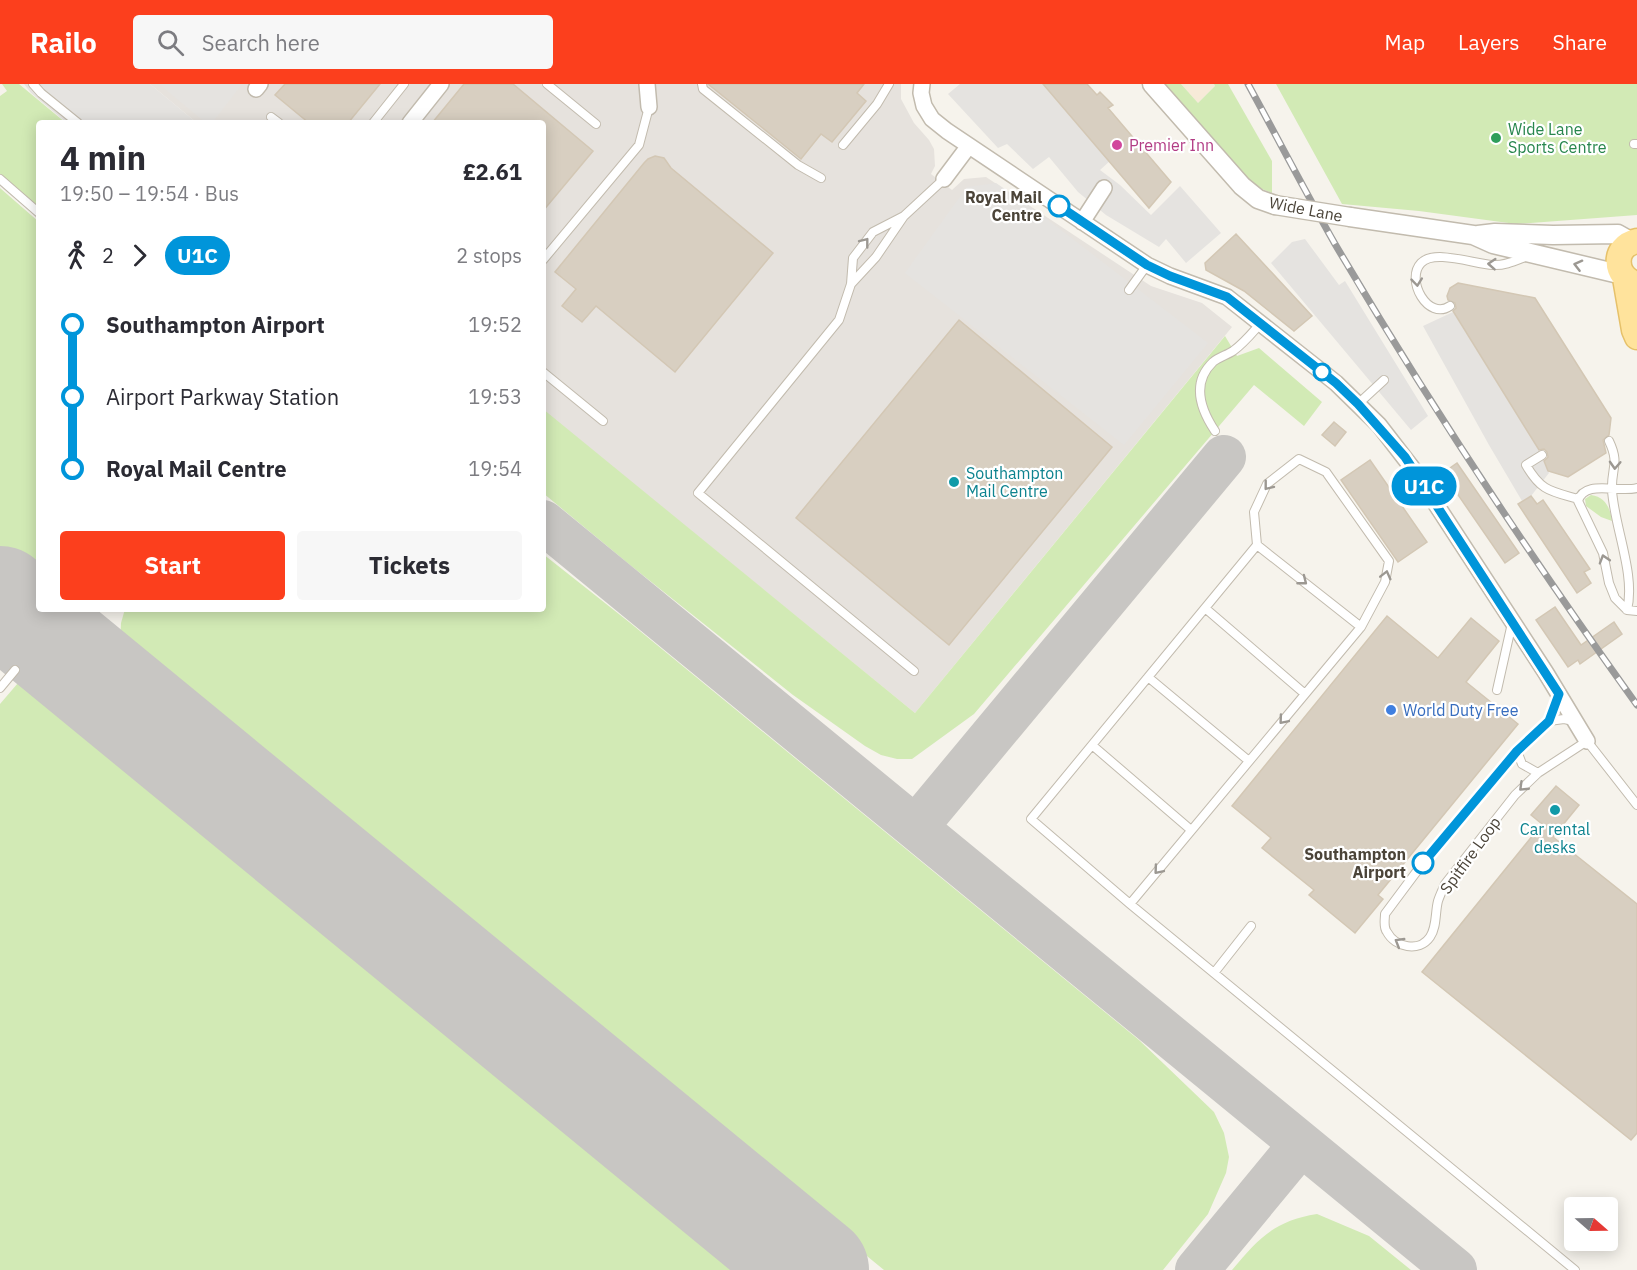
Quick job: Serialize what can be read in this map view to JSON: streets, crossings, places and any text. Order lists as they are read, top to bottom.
{
  "streets": {
    "street": ["Wide Lane"],
    "lane": ["Spitfire Loop"]
  },
  "places": [
    "Wide Lane Sports Centre",
    "Premier Inn",
    "Royal Mail Centre",
    "Southampton Mail Centre",
    "World Duty Free",
    "Car rental desks",
    "Southampton Airport"
  ],
  "lines": ["bus line U1C"],
  "north": "right",
  "page": {
    "header": "Railo",
    "search": "Search here",
    "nav": ["Map", "Layers", "Share"],
    "on_map": "U1C",
    "heading": ["4 min", "19:50 – 19:54 · Bus", "£2.61"],
    "legs": ["2", "U1C", "2 stops"],
    "list": [
      {
        "name": "Southampton Airport",
        "value": "19:52"
      },
      {
        "name": "Airport Parkway Station",
        "value": "19:53"
      },
      {
        "name": "Royal Mail Centre",
        "value": "19:54"
      }
    ],
    "buttons": ["Start", "Tickets"]
  }
}
